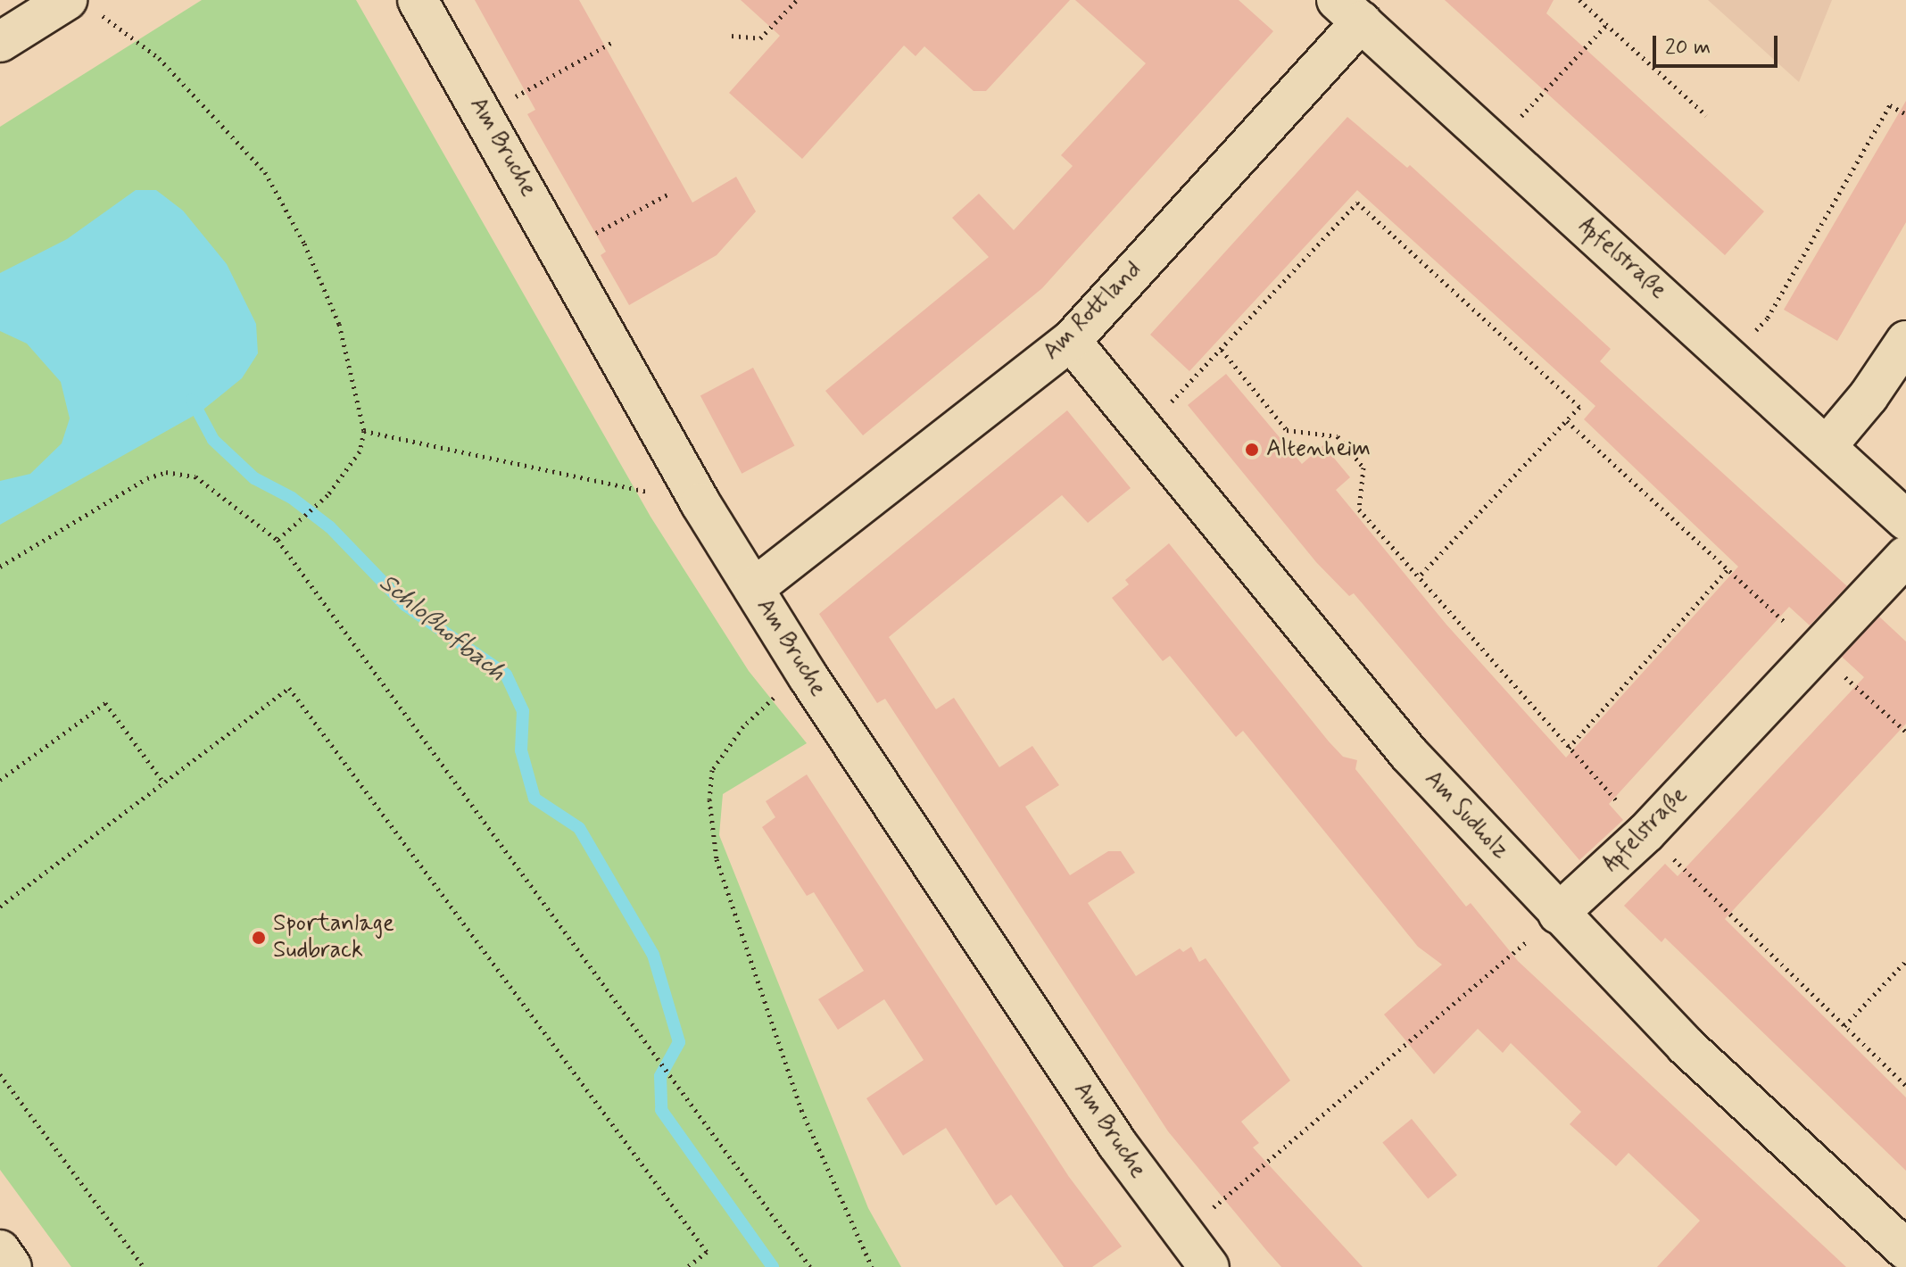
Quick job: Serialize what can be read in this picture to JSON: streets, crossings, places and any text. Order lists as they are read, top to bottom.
{
  "streets": {
    "street": [
      "Am Bruche",
      "Apfelstraße",
      "Am Rottland",
      "Am Sudholz"
    ]
  },
  "crossings": [
    ["Am Bruche", "Am Rottland"],
    ["Apfelstraße", "Am Rottland"],
    ["Apfelstraße", "Am Sudholz"],
    ["Am Rottland", "Am Sudholz"]
  ],
  "water": ["Schloßhofbach"],
  "places": ["Altenheim", "Sportanlage Sudbrack"],
  "scale_bar": "20 m"
}
